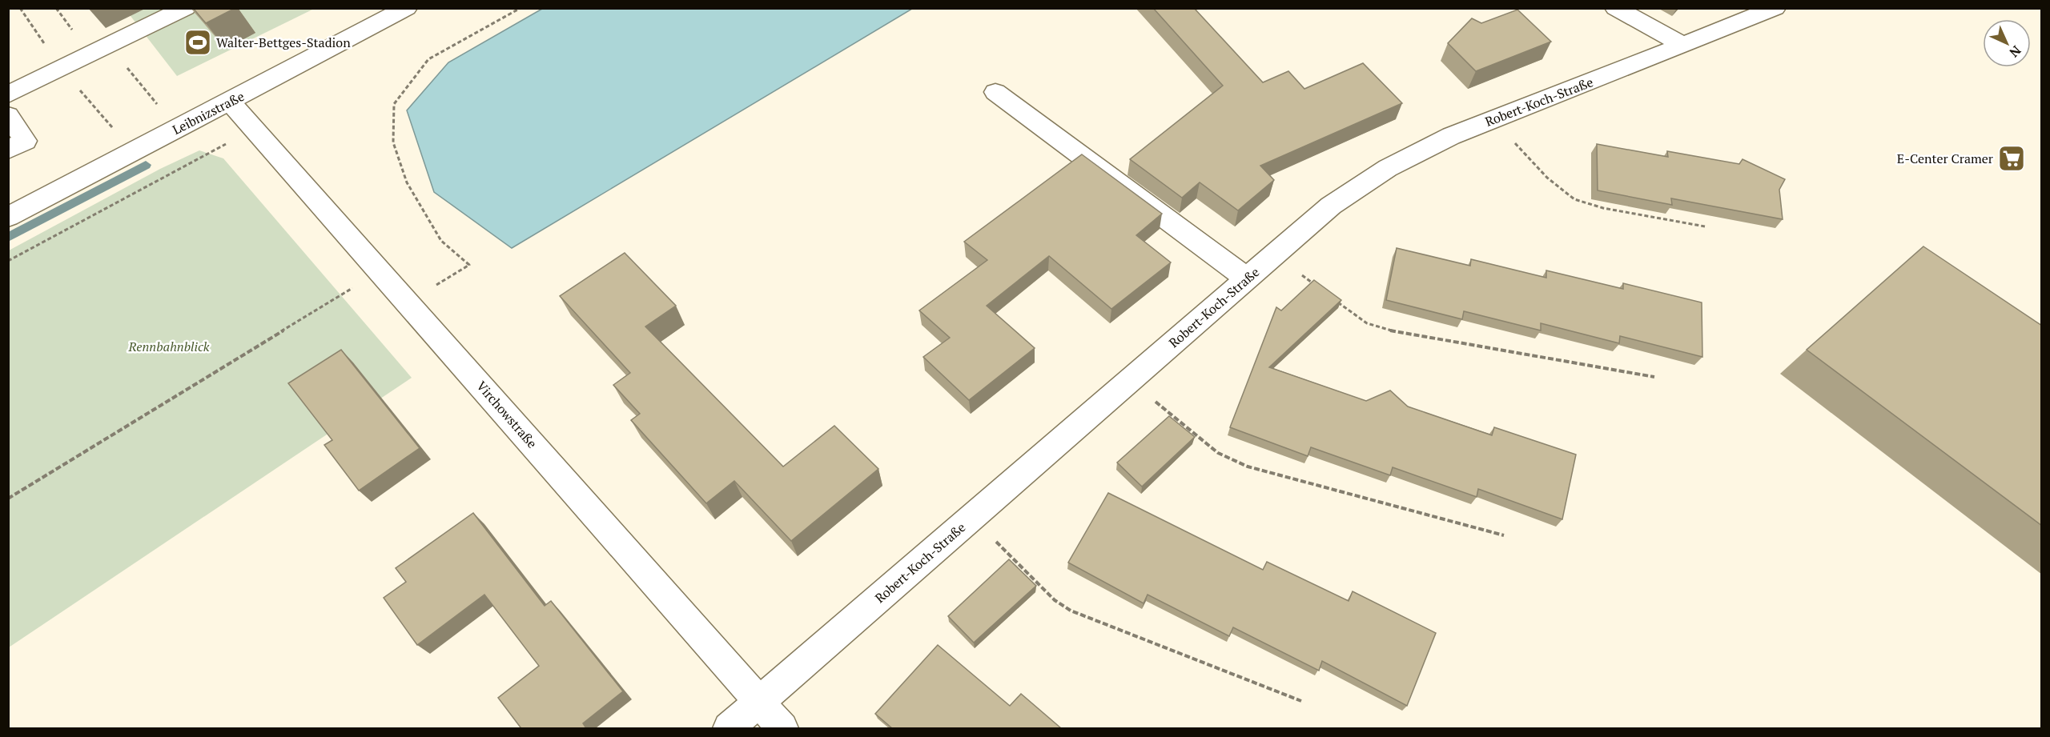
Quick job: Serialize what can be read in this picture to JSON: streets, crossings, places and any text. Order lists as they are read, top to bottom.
{
  "streets": {
    "street": ["Robert-Koch-Straße", "Leibnizstraße", "Virchowstraße"]
  },
  "crossings": [
    ["Robert-Koch-Straße", "Virchowstraße"],
    ["Leibnizstraße", "Virchowstraße"]
  ],
  "parks": ["Rennbahnblick"],
  "places": {
    "sports": ["Walter-Bettges-Stadion"],
    "supermarket": ["E-Center Cramer"]
  },
  "north": "bottom right"
}
